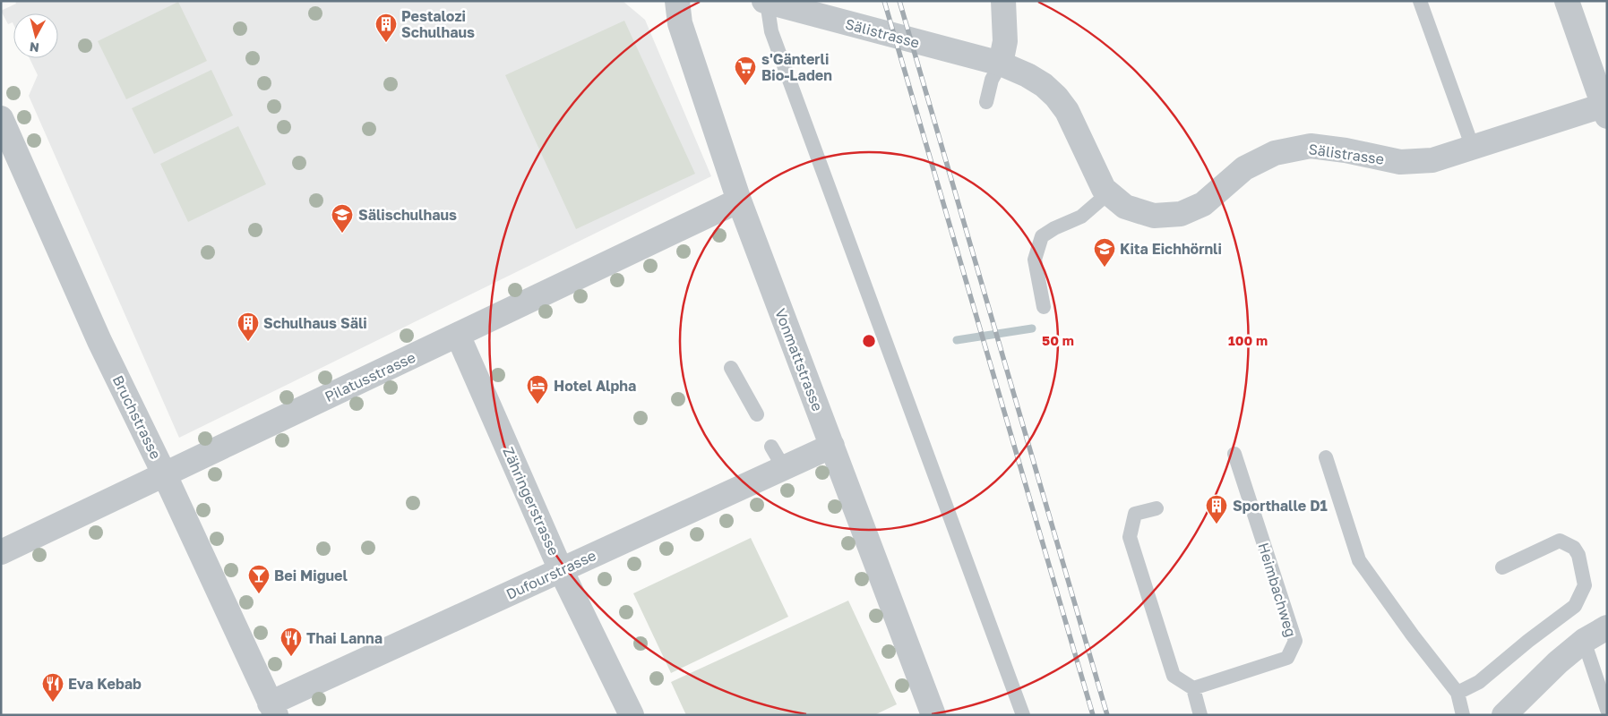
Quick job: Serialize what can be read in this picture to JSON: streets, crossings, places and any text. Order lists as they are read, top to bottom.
{
  "streets": {
    "street": [
      "Sälistrasse",
      "Vonmattstrasse",
      "Pilatusstrasse",
      "Bruchstrasse",
      "Zähringerstrasse",
      "Dufourstrasse"
    ],
    "lane": ["Heimbachweg"]
  },
  "crossings": [
    ["Vonmattstrasse", "Pilatusstrasse"],
    ["Vonmattstrasse", "Dufourstrasse"],
    ["Pilatusstrasse", "Bruchstrasse"],
    ["Pilatusstrasse", "Zähringerstrasse"],
    ["Bruchstrasse", "Dufourstrasse"],
    ["Zähringerstrasse", "Dufourstrasse"]
  ],
  "places": {
    "building": ["Pestalozi Schulhaus", "Schulhaus Säli", "Sporthalle D1"],
    "supermarket": ["s'Gänterli Bio-Laden"],
    "school or university": ["Sälischulhaus", "Kita Eichhörnli"],
    "hotel": ["Hotel Alpha"],
    "bar": ["Bei Miguel"],
    "restaurant": ["Thai Lanna", "Eva Kebab"]
  },
  "north": "bottom",
  "rings": ["50 m", "100 m"]
}
